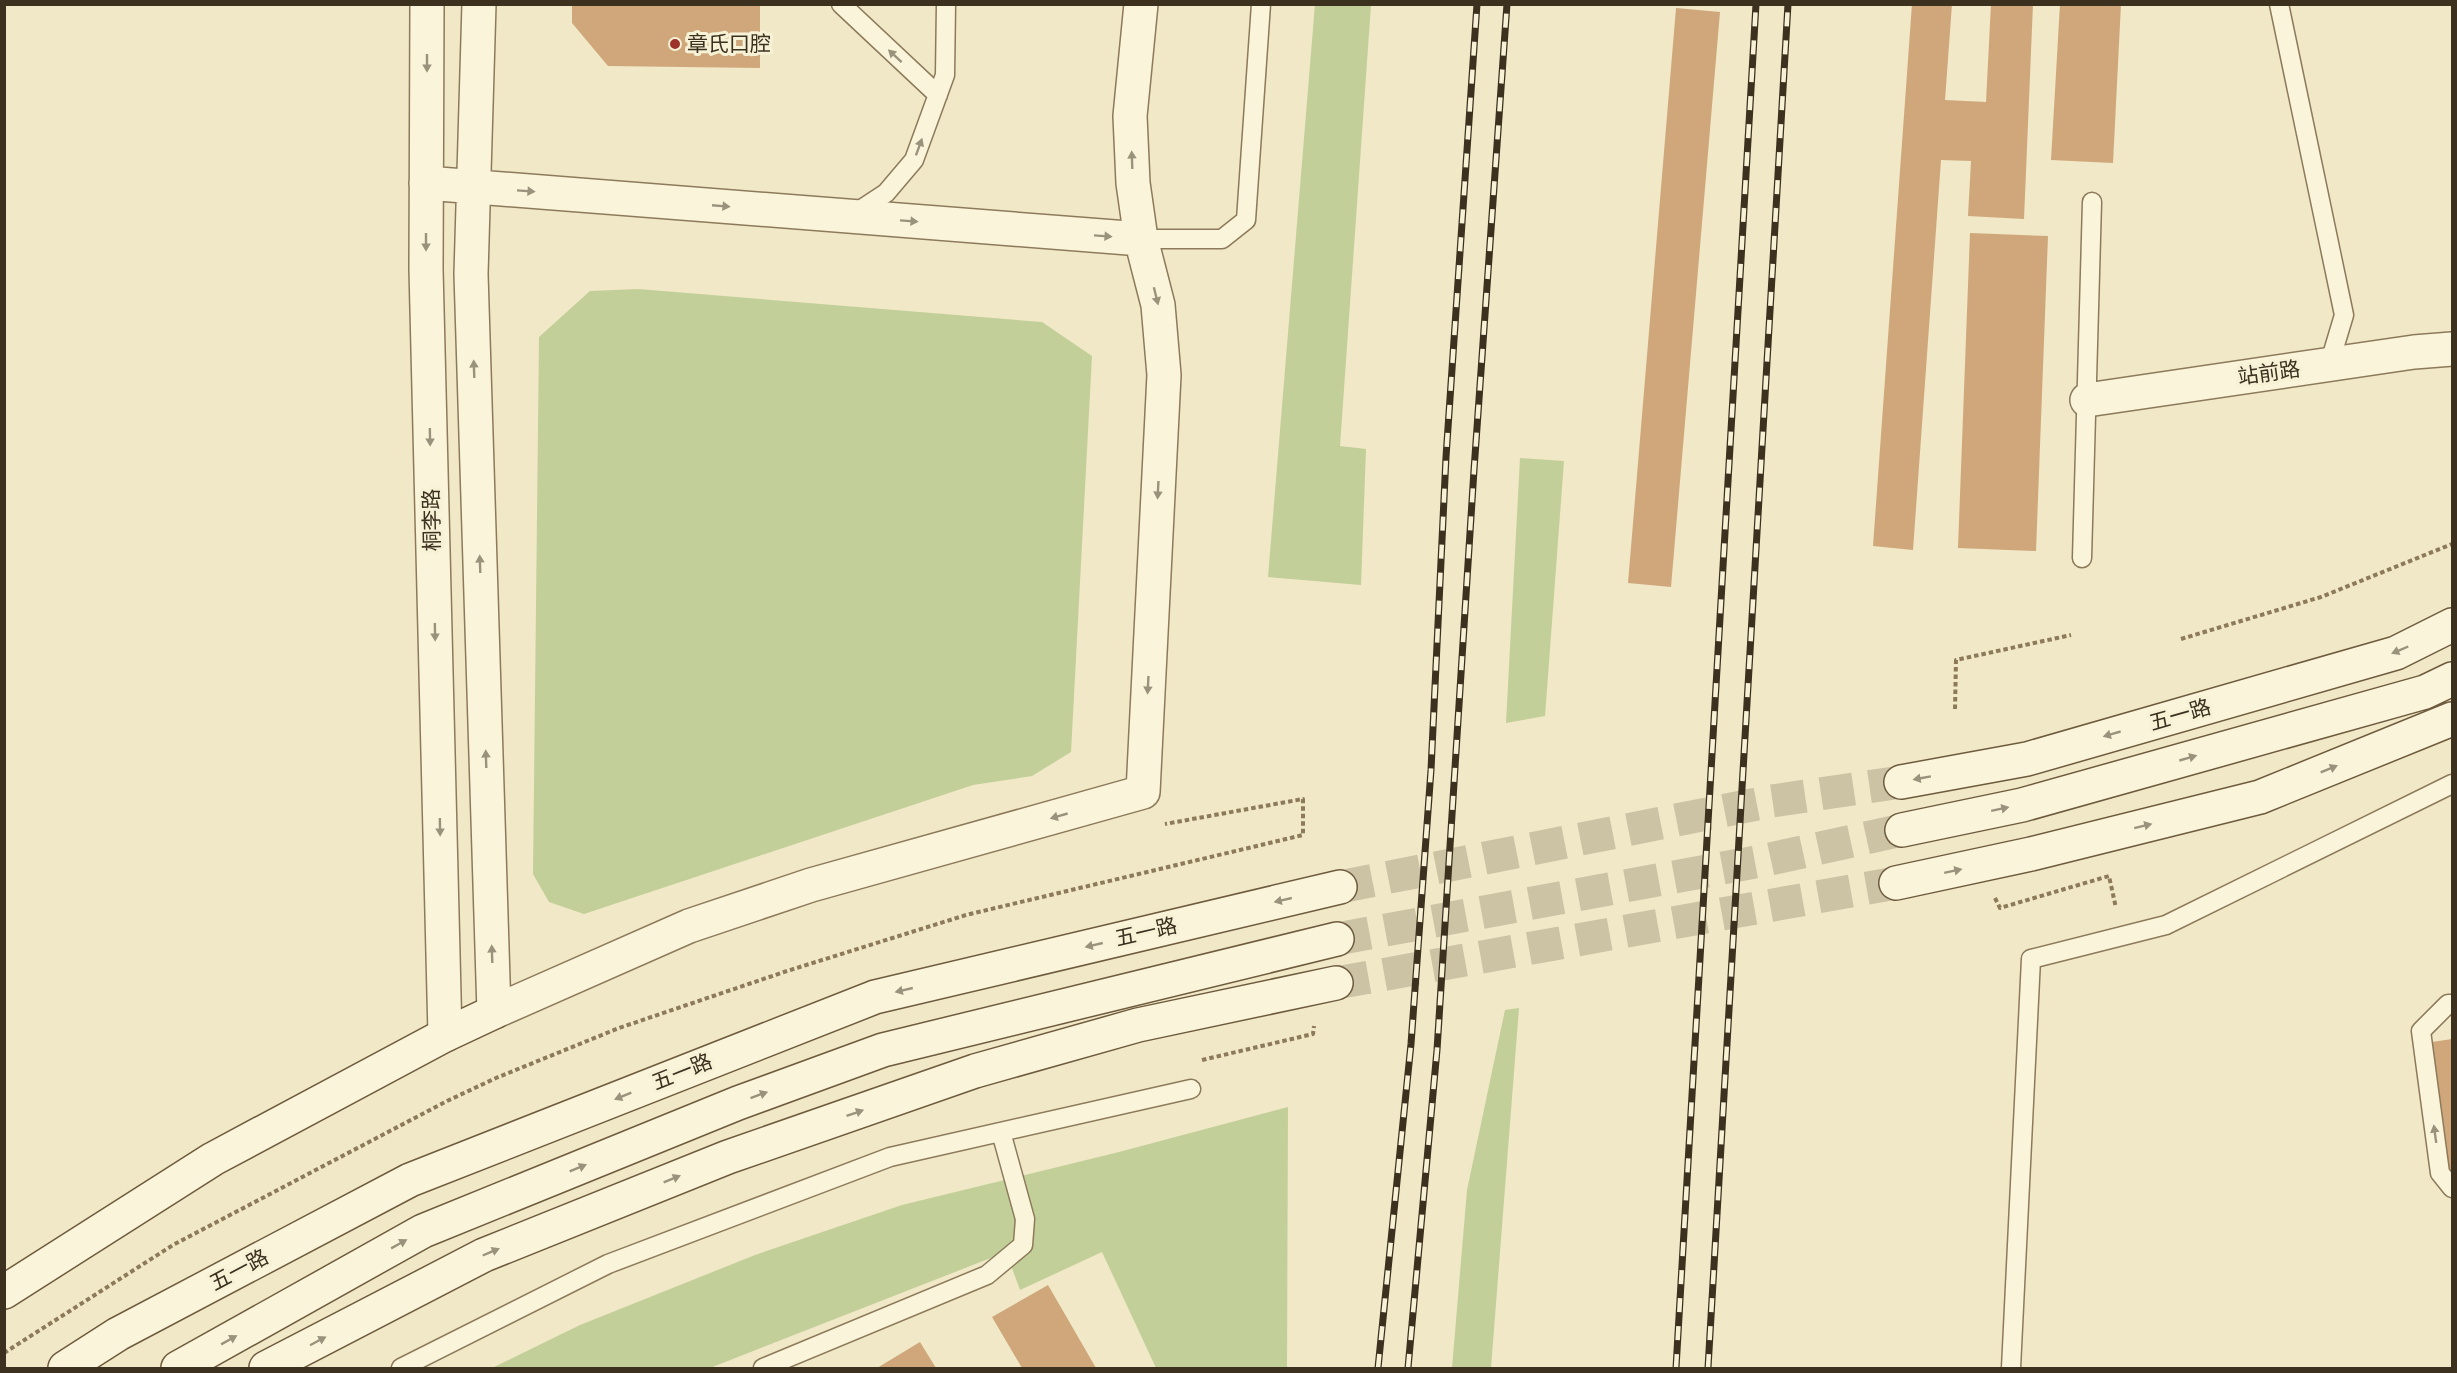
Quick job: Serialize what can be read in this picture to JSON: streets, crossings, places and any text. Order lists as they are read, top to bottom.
{
  "streets": {
    "main road": ["站前路", "桐李路", "五一路"]
  },
  "places": ["章氏口腔"]
}
